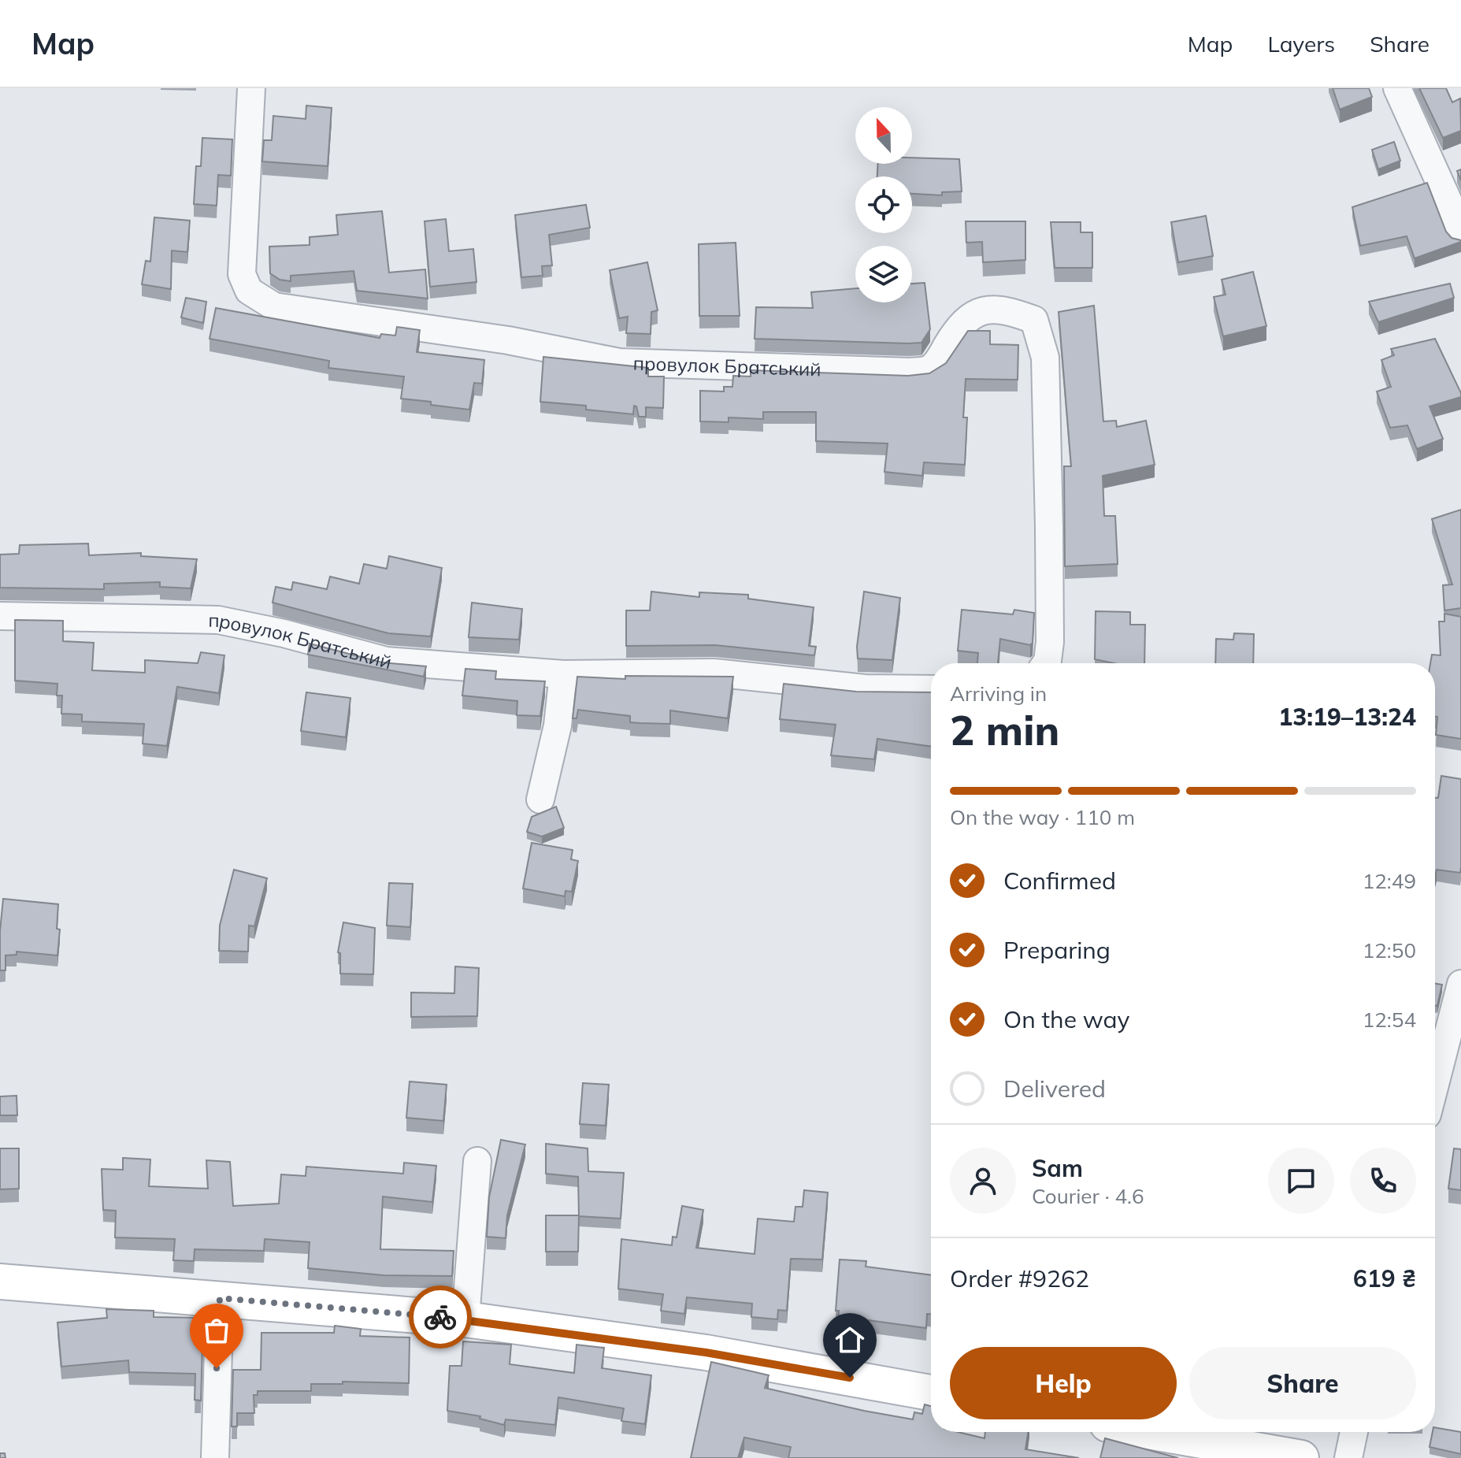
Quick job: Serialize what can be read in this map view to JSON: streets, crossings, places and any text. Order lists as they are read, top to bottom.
{
  "streets": {
    "street": ["провулок Братський"]
  },
  "north": "top",
  "page": {
    "header": "Map",
    "nav": ["Map", "Layers", "Share"],
    "heading": ["2 min", "Arriving in", "13:19–13:24"],
    "panel": [
      "Sam",
      "Courier · 4.6",
      "Order #9262",
      "619 ₴"
    ],
    "bar": "On the way · 110 m",
    "list": [
      ["Confirmed", "12:49"],
      ["Preparing", "12:50"],
      ["On the way", "12:54"],
      "Delivered"
    ],
    "buttons": ["Help", "Share"]
  }
}
